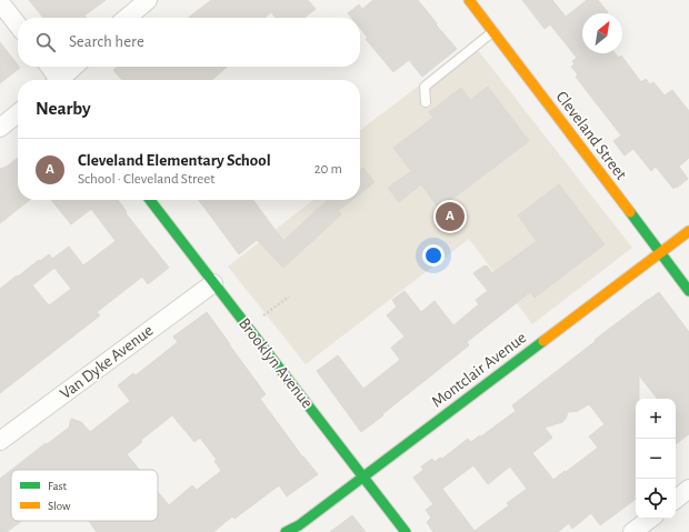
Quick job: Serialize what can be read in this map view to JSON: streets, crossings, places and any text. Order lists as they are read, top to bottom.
{
  "streets": {
    "street": [
      "Cleveland Street",
      "Van Dyke Avenue",
      "Brooklyn Avenue",
      "Montclair Avenue"
    ]
  },
  "crossings": [
    ["Cleveland Street", "Montclair Avenue"],
    ["Van Dyke Avenue", "Brooklyn Avenue"],
    ["Brooklyn Avenue", "Montclair Avenue"]
  ],
  "legend": ["Fast", "Slow"],
  "north": "top right",
  "page": {
    "search": "Search here",
    "heading": "Nearby",
    "list": [
      {
        "mark": "A",
        "name": "Cleveland Elementary School",
        "note": "School · Cleveland Street",
        "value": "20 m"
      }
    ],
    "pins": "A",
    "map_buttons": ["+", "−"]
  }
}
